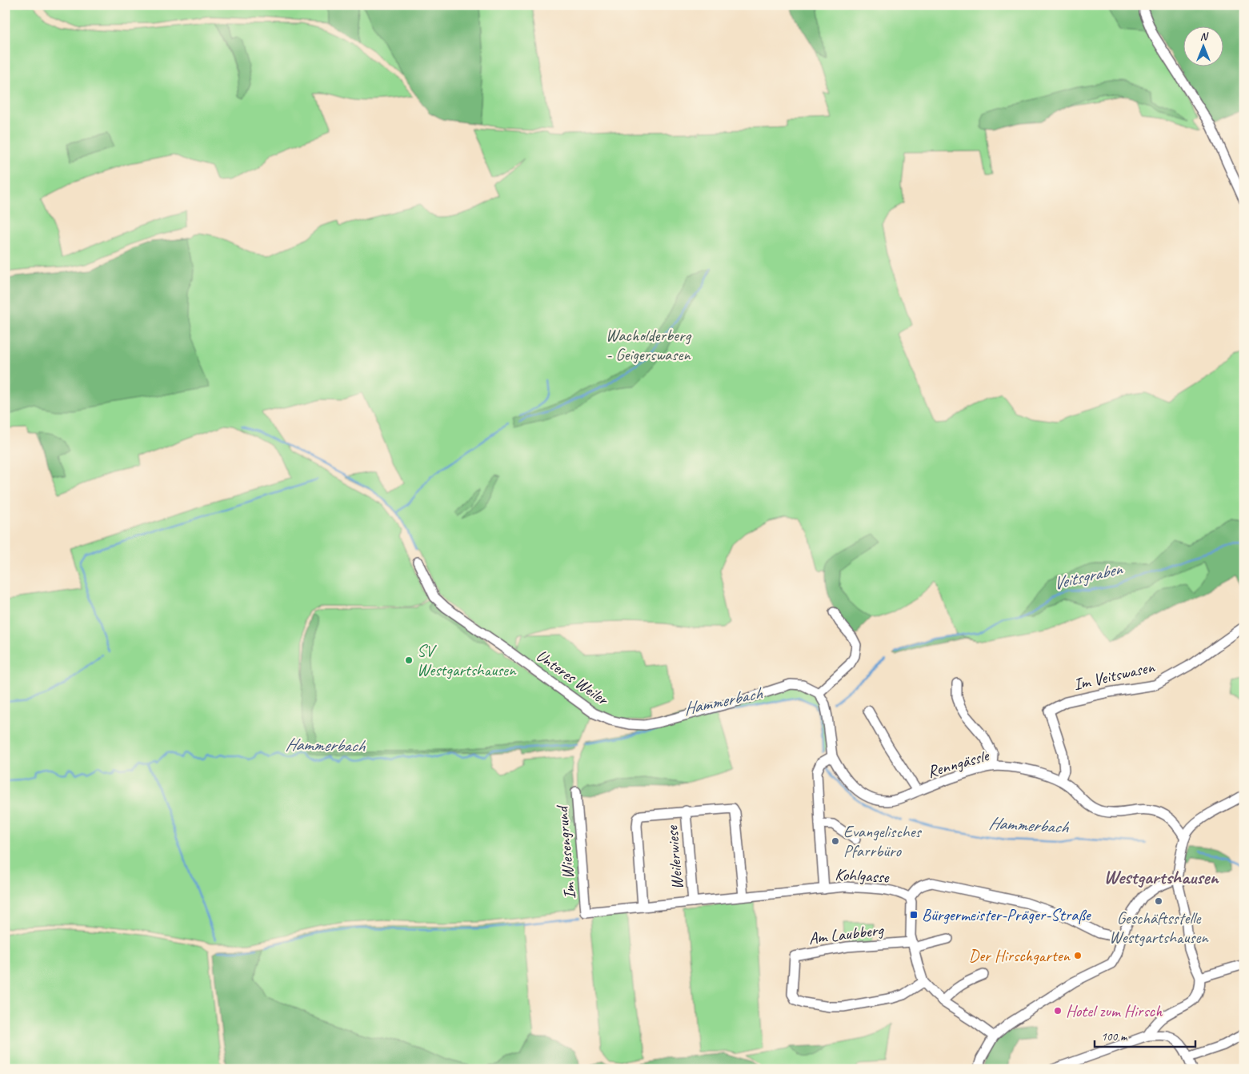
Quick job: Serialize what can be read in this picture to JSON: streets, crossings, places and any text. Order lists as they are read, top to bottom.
{
  "streets": {
    "street": [
      "Im Veitswasen",
      "Unteres Weiler",
      "Renngässle",
      "Im Wiesengrund",
      "Weilerwiese",
      "Kohlgasse",
      "Am Laubberg"
    ]
  },
  "crossings": [
    ["Im Veitswasen", "Renngässle"],
    ["Im Wiesengrund", "Kohlgasse"],
    ["Weilerwiese", "Kohlgasse"]
  ],
  "districts": ["Westgartshausen"],
  "water": ["Veitsgraben", "Hammerbach"],
  "parks": ["Wacholderberg - Geigerswasen"],
  "places": {
    "other": [
      "SV Westgartshausen",
      "Evangelisches Pfarrbüro",
      "Geschäftsstelle Westgartshausen",
      "Der Hirschgarten",
      "Hotel zum Hirsch"
    ],
    "transit": ["Bürgermeister-Präger-Straße"]
  },
  "scale_bar": "100 m",
  "north": "top"
}
